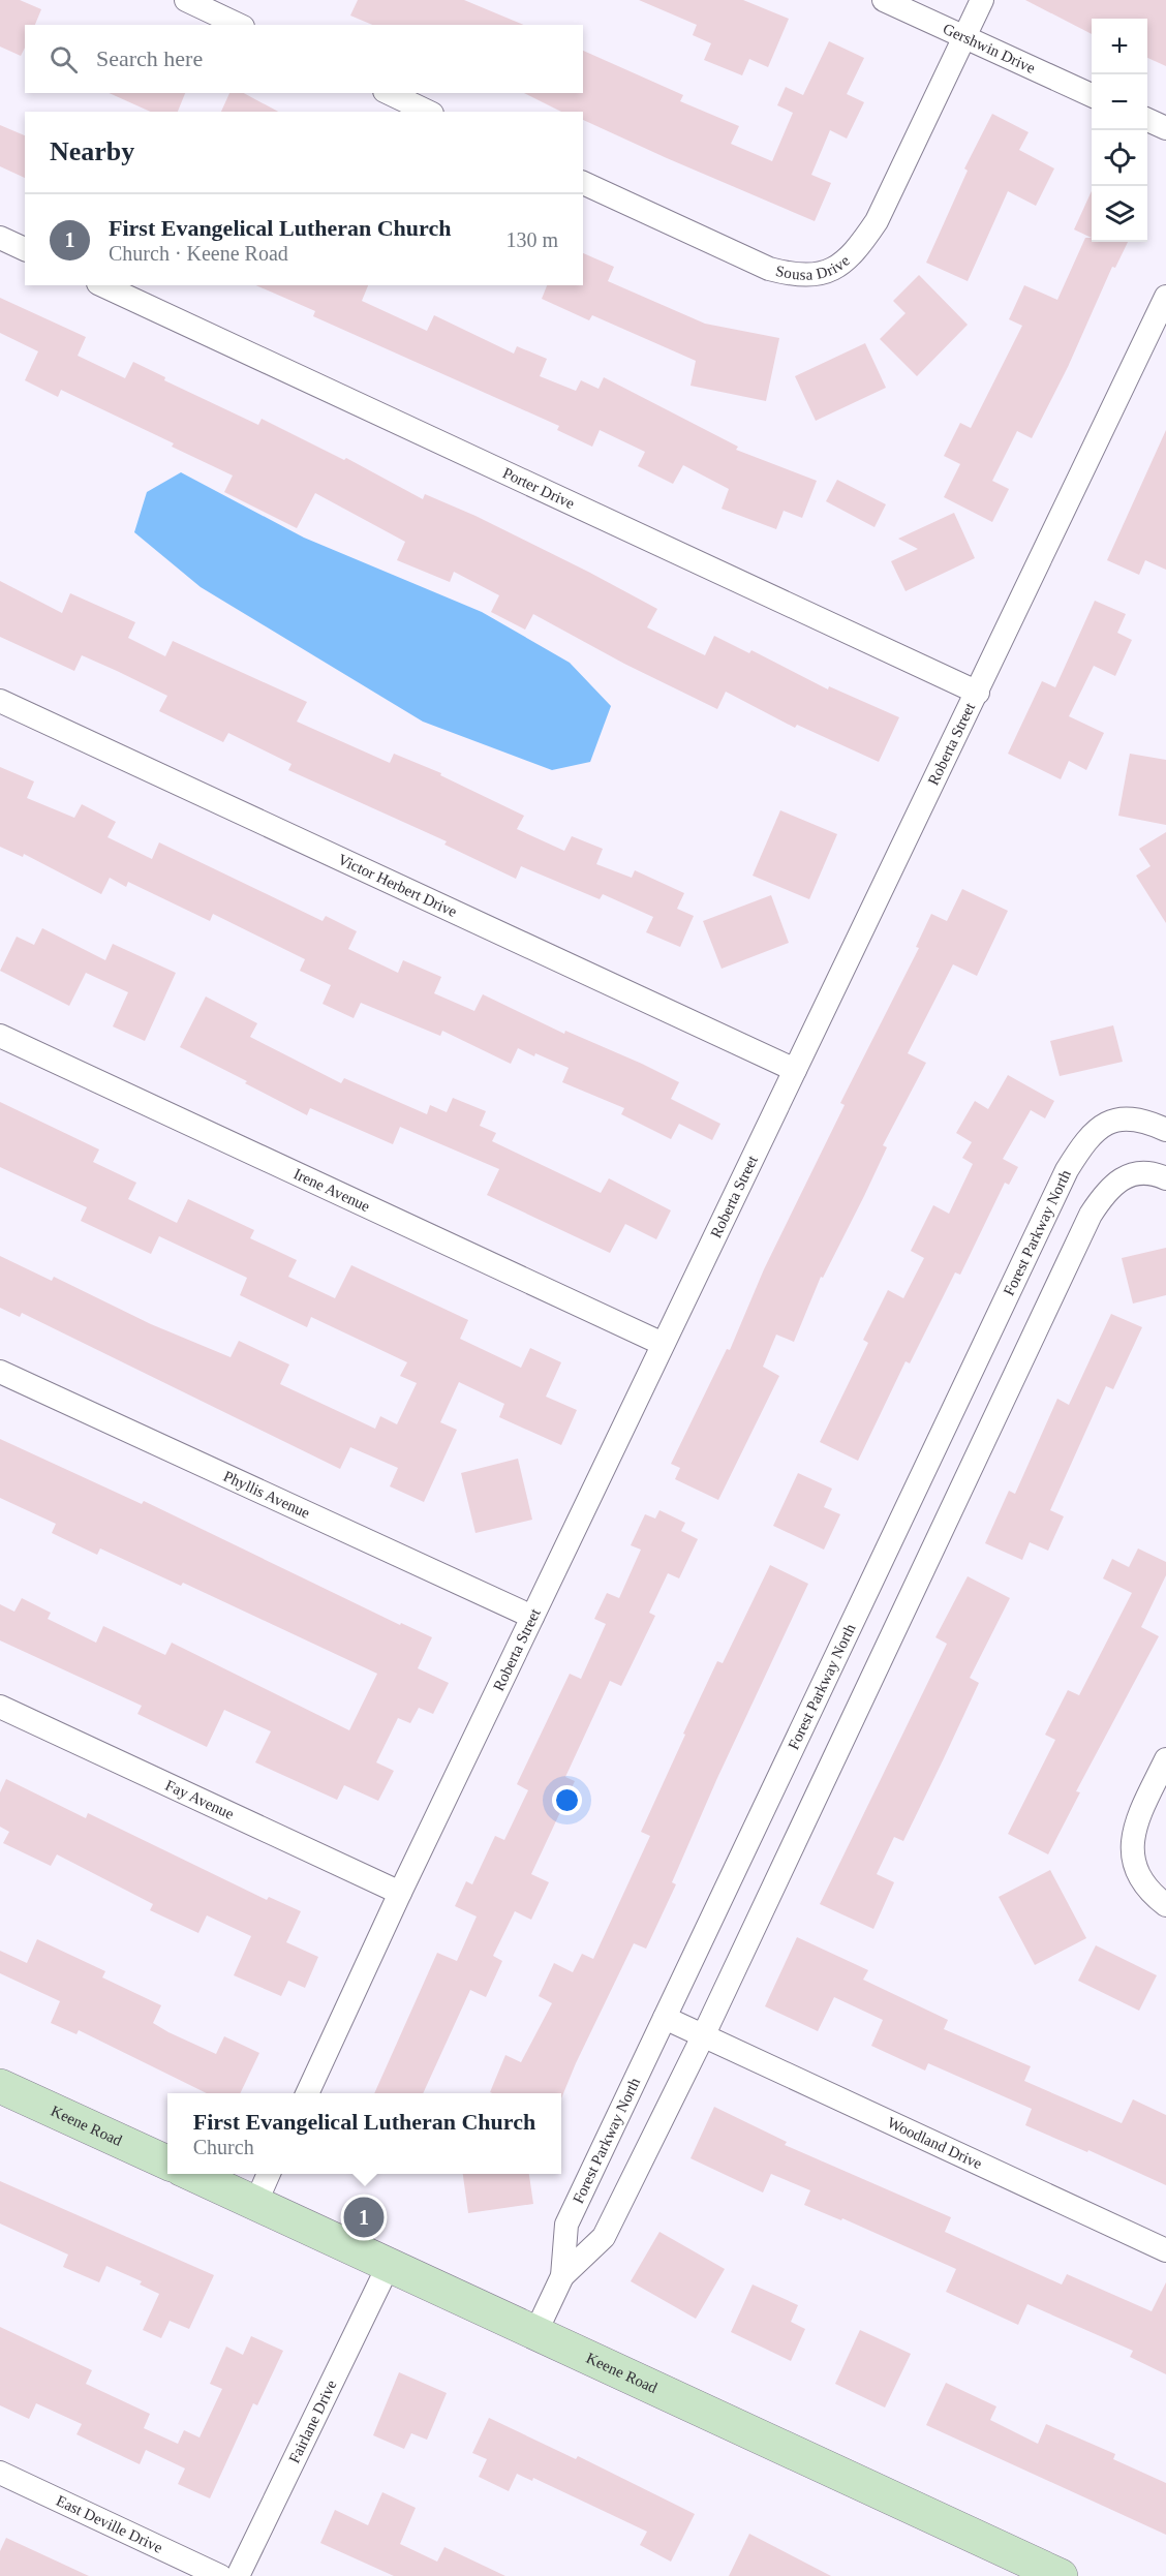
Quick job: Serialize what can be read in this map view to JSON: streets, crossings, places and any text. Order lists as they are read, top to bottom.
{
  "streets": {
    "main road": ["Keene Road"],
    "street": [
      "Gershwin Drive",
      "Sousa Drive",
      "Porter Drive",
      "Roberta Street",
      "Victor Herbert Drive",
      "Irene Avenue",
      "Forest Parkway North",
      "Phyllis Avenue",
      "Fay Avenue",
      "Woodland Drive",
      "Fairlane Drive",
      "East Deville Drive"
    ]
  },
  "crossings": [
    ["Gershwin Drive", "Sousa Drive"],
    ["Porter Drive", "Roberta Street"],
    ["Roberta Street", "Victor Herbert Drive"],
    ["Roberta Street", "Irene Avenue"],
    ["Roberta Street", "Phyllis Avenue"],
    ["Roberta Street", "Fay Avenue"],
    ["Forest Parkway North", "Keene Road"],
    ["Forest Parkway North", "Woodland Drive"],
    ["Keene Road", "Fairlane Drive"]
  ],
  "page": {
    "map_buttons": ["+", "−"],
    "search": "Search here",
    "heading": "Nearby",
    "list": [
      {
        "mark": "1",
        "name": "First Evangelical Lutheran Church",
        "note": "Church · Keene Road",
        "value": "130 m"
      }
    ],
    "popup": ["First Evangelical Lutheran Church", "Church"],
    "pins": "1"
  }
}
